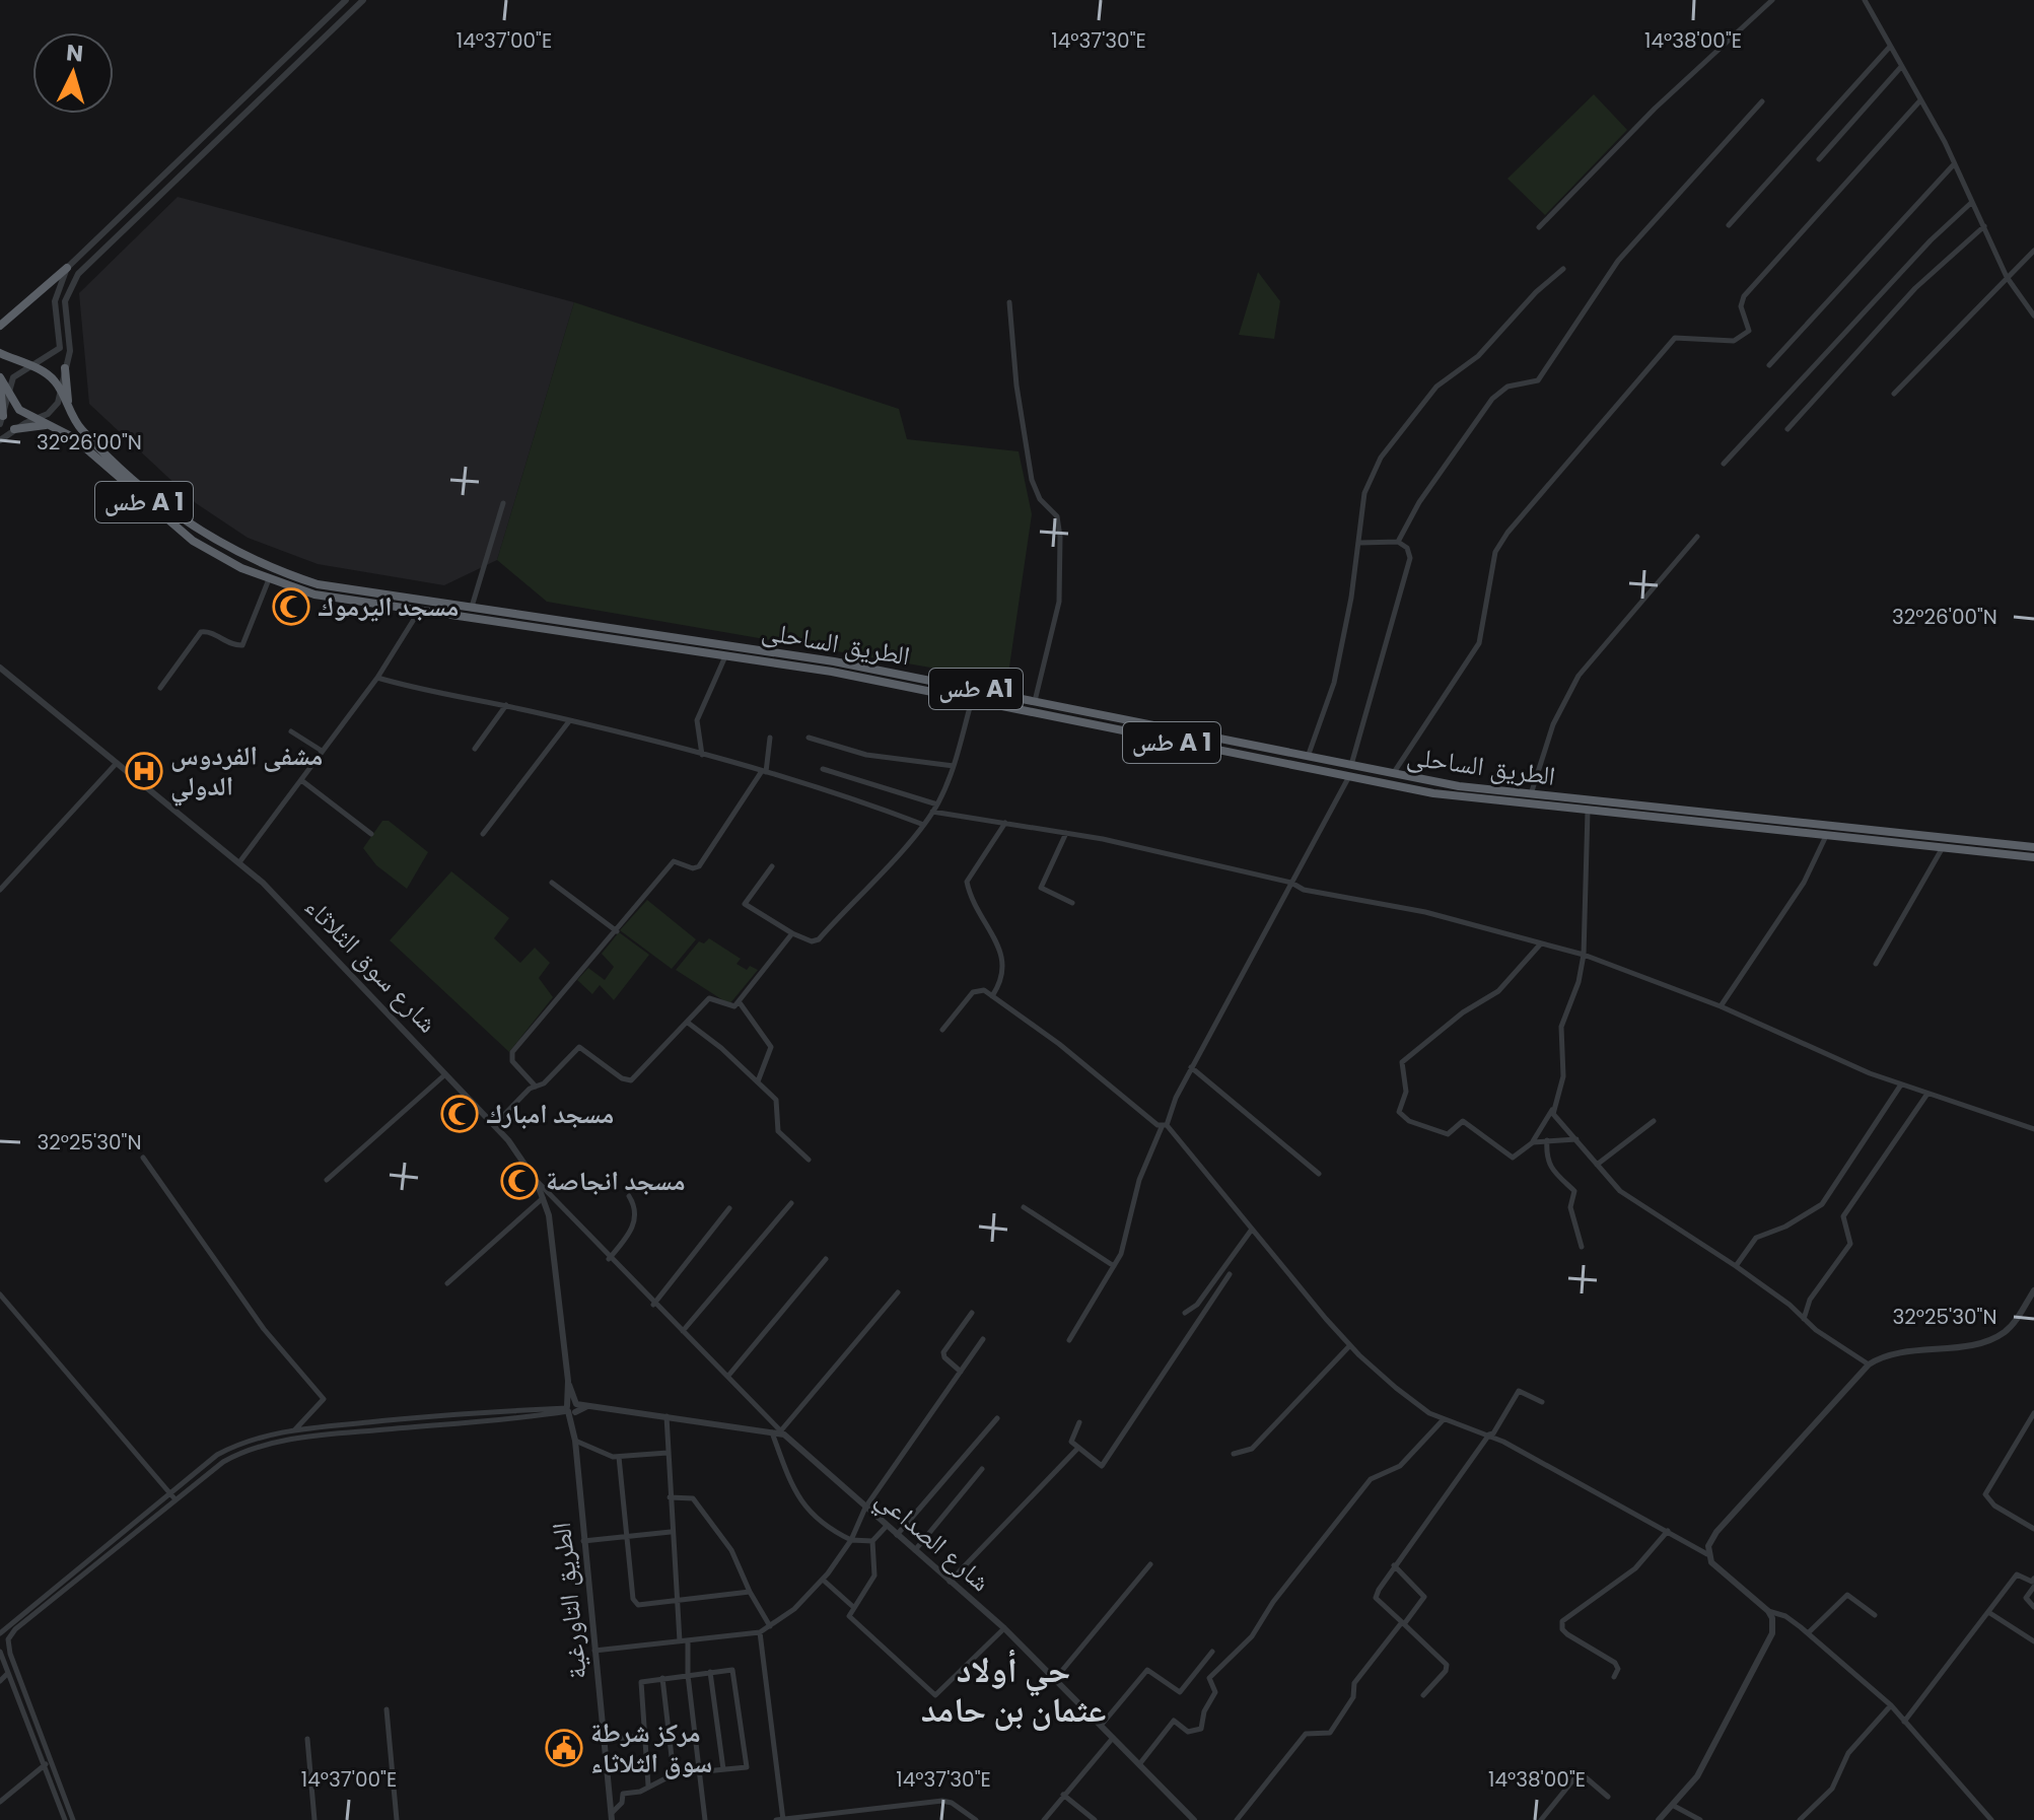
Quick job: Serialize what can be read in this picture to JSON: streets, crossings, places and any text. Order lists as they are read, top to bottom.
{
  "streets": {
    "highway": ["طس A 1", "الطريق الساحلى", "طس A1"],
    "street": ["شارع سوق الثلاثاء", "شارع الصداعي", "الطريق التاورغية"]
  },
  "crossings": [
    ["طس A 1", "الطريق الساحلى"],
    ["شارع سوق الثلاثاء", "الطريق التاورغية"]
  ],
  "districts": ["حي أولاد عثمان بن حامد"],
  "places": {
    "mosque": ["مسجد اليرموك", "مسجد امبارك", "مسجد انجاصة"],
    "hospital": ["مشفى الفردوس الدولي"],
    "public building": ["مركز شرطة سوق الثلاثاء"]
  },
  "north": "top",
  "coordinates": [
    "14°37'00\"E",
    "14°37'30\"E",
    "14°38'00\"E",
    "32°26'00\"N",
    "32°25'30\"N"
  ]
}
